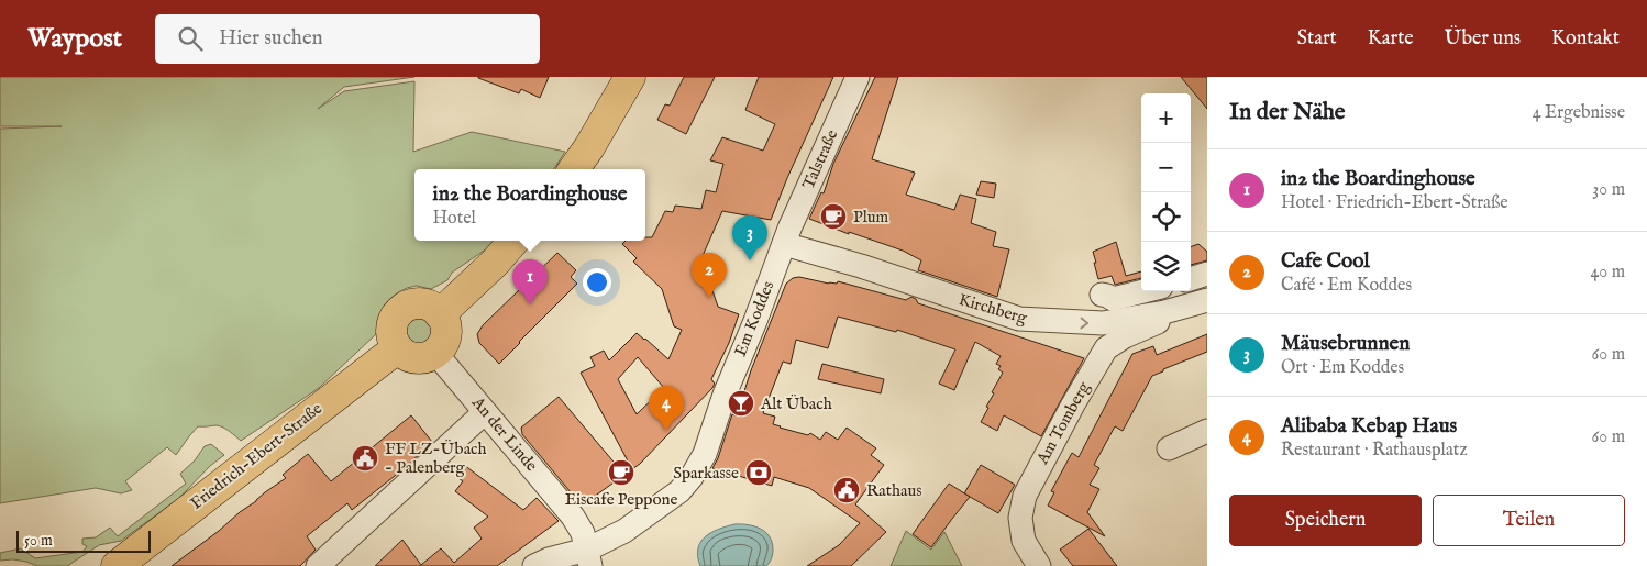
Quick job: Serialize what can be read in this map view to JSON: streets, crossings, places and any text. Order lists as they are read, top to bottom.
{
  "streets": {
    "main road": ["Friedrich-Ebert-Straße"],
    "street": [
      "Talstraße",
      "Kirchberg",
      "Em Koddes",
      "Am Tomberg",
      "An der Linde"
    ]
  },
  "crossings": [
    ["Talstraße", "Kirchberg"],
    ["Talstraße", "Em Koddes"],
    ["Kirchberg", "Em Koddes"],
    ["Kirchberg", "Am Tomberg"],
    ["Em Koddes", "An der Linde"],
    ["An der Linde", "Friedrich-Ebert-Straße"]
  ],
  "one_way": ["Kirchberg"],
  "places": {
    "cafe": ["Plum", "Eiscafe Peppone"],
    "bar": ["Alt Übach"],
    "public building": ["FF LZ-Übach - Palenberg", "Rathaus"],
    "bank": ["Sparkasse"]
  },
  "scale_bar": "50 m",
  "page": {
    "header": "Waypost",
    "search": "Hier suchen",
    "nav": [
      "Start",
      "Karte",
      "Über uns",
      "Kontakt"
    ],
    "heading": ["In der Nähe", "4 Ergebnisse"],
    "map_buttons": ["+", "−"],
    "list": [
      {
        "mark": "1",
        "name": "in2 the Boardinghouse",
        "note": "Hotel · Friedrich-Ebert-Straße",
        "value": "30 m"
      },
      {
        "mark": "2",
        "name": "Cafe Cool",
        "note": "Café · Em Koddes",
        "value": "40 m"
      },
      {
        "mark": "3",
        "name": "Mäusebrunnen",
        "note": "Ort · Em Koddes",
        "value": "60 m"
      },
      {
        "mark": "4",
        "name": "Alibaba Kebap Haus",
        "note": "Restaurant · Rathausplatz",
        "value": "60 m"
      }
    ],
    "popup": ["in2 the Boardinghouse", "Hotel"],
    "pins": [
      "3",
      "2",
      "1",
      "4"
    ],
    "buttons": ["Speichern", "Teilen"],
    "scale": "50 m"
  }
}
